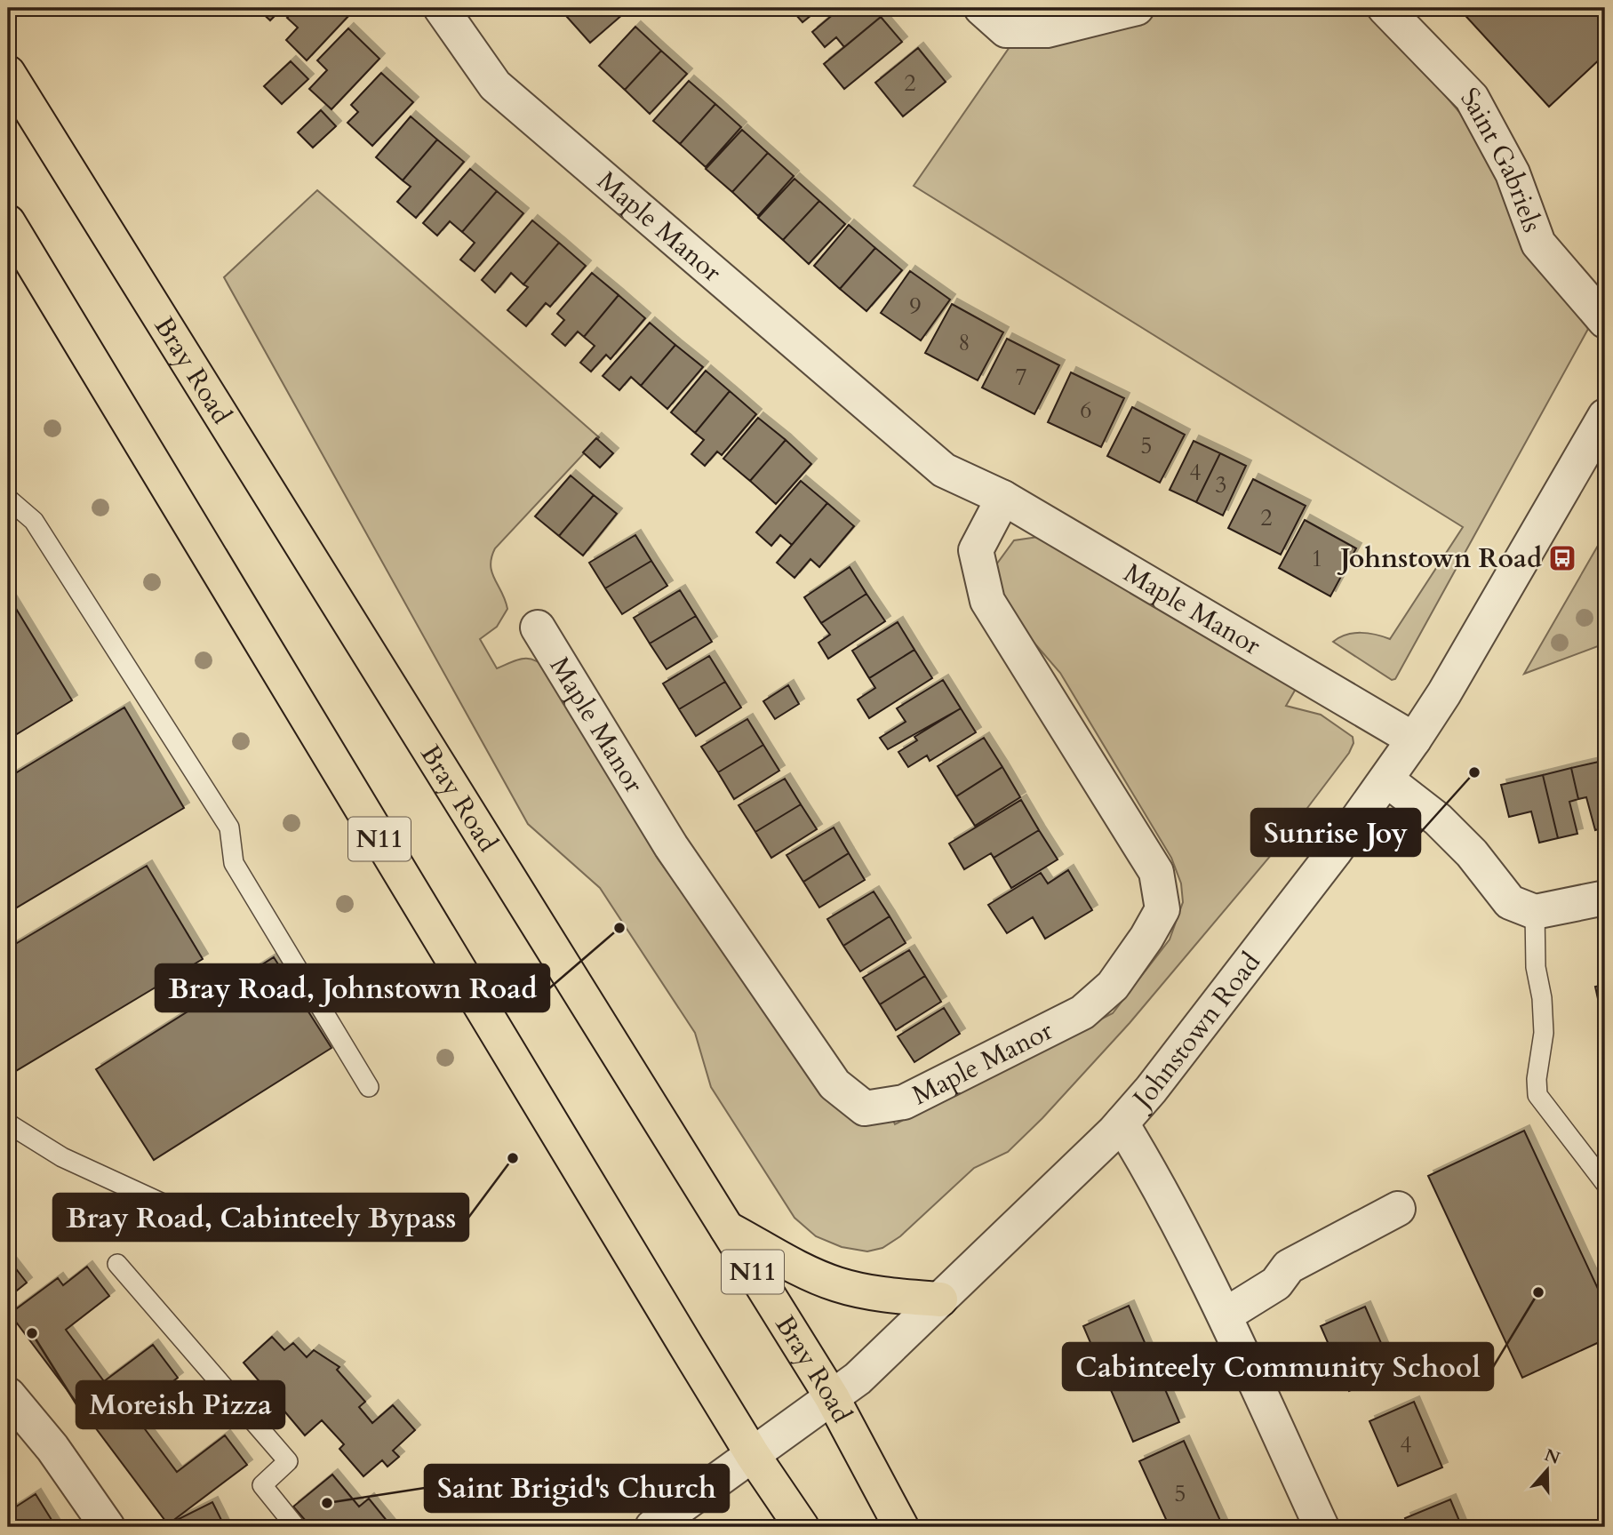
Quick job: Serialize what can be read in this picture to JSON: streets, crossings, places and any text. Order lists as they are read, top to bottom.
{
  "streets": {
    "highway": ["Bray Road", "N11"],
    "street": ["Saint Gabriels", "Maple Manor", "Johnstown Road"]
  },
  "crossings": [
    ["Maple Manor", "Johnstown Road"],
    ["Bray Road", "Johnstown Road"],
    ["N11", "Johnstown Road"]
  ],
  "places": {
    "bus stop": ["Johnstown Road"],
    "other": [
      "Sunrise Joy",
      "Bray Road, Johnstown Road",
      "Bray Road, Cabinteely Bypass",
      "Cabinteely Community School",
      "Moreish Pizza",
      "Saint Brigid's Church"
    ]
  },
  "house_numbers": [
    "2",
    "9",
    "8",
    "7",
    "6",
    "5",
    "4",
    "3",
    "2",
    "1",
    "4",
    "5"
  ],
  "north": "top"
}
